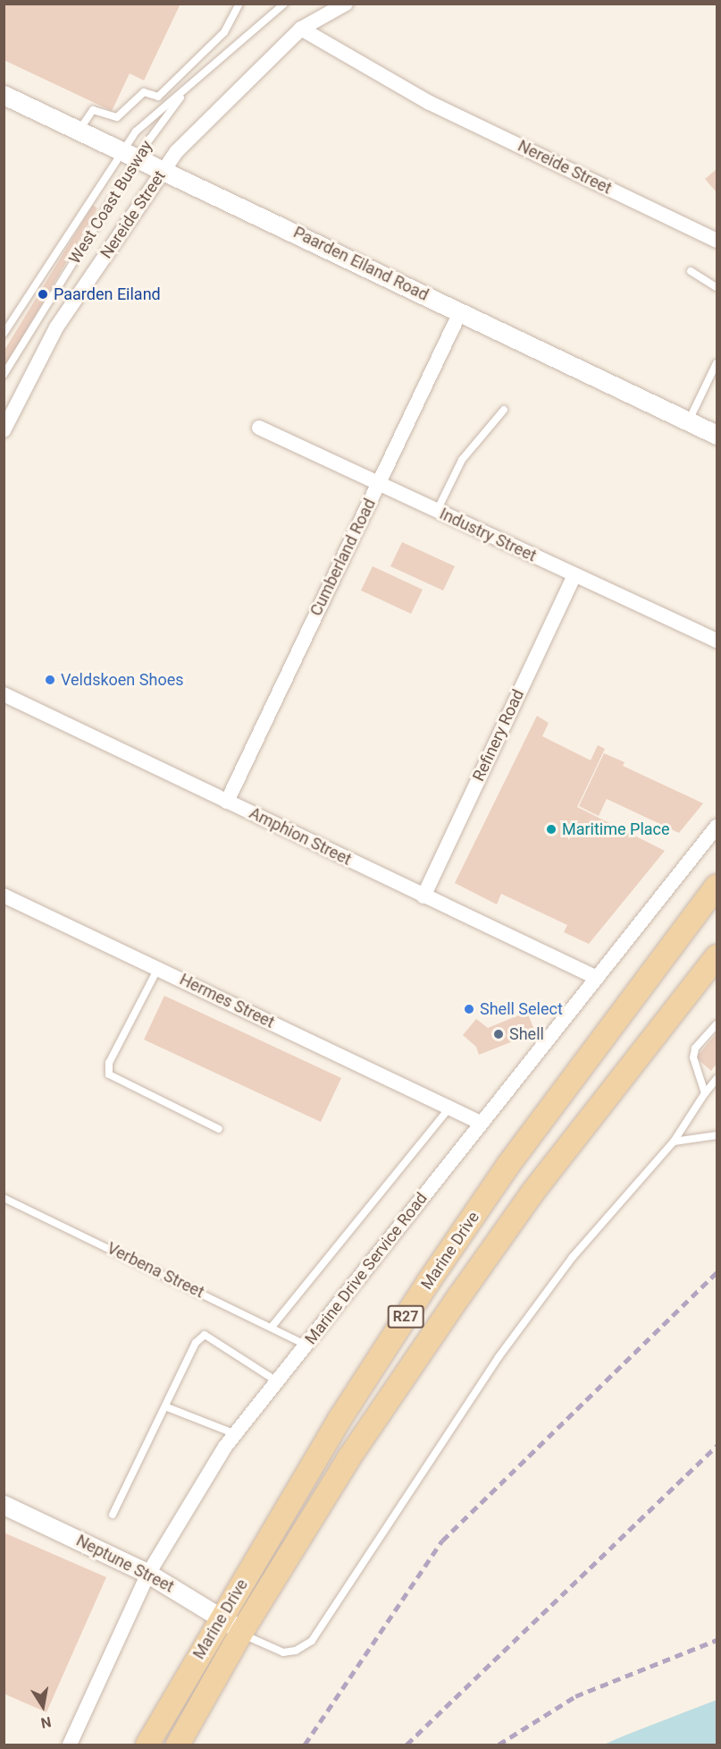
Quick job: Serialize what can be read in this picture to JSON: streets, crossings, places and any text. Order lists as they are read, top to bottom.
{
  "streets": {
    "main road": ["Marine Drive", "R27"],
    "street": [
      "Nereide Street",
      "Paarden Eiland Road",
      "Industry Street",
      "Cumberland Road",
      "Refinery Road",
      "Amphion Street",
      "Hermes Street",
      "Marine Drive Service Road",
      "Neptune Street"
    ],
    "lane": ["West Coast Busway", "Verbena Street"]
  },
  "crossings": [
    ["Nereide Street", "Paarden Eiland Road"],
    ["West Coast Busway", "Paarden Eiland Road"],
    ["Paarden Eiland Road", "Cumberland Road"],
    ["Industry Street", "Cumberland Road"],
    ["Industry Street", "Refinery Road"],
    ["Cumberland Road", "Amphion Street"],
    ["Refinery Road", "Amphion Street"],
    ["Amphion Street", "Marine Drive Service Road"],
    ["Hermes Street", "Marine Drive Service Road"],
    ["Marine Drive", "Neptune Street"],
    ["Marine Drive Service Road", "Verbena Street"],
    ["Marine Drive Service Road", "Neptune Street"]
  ],
  "places": [
    "Paarden Eiland",
    "Veldskoen Shoes",
    "Maritime Place",
    "Shell Select",
    "Shell"
  ],
  "north": "bottom"
}
